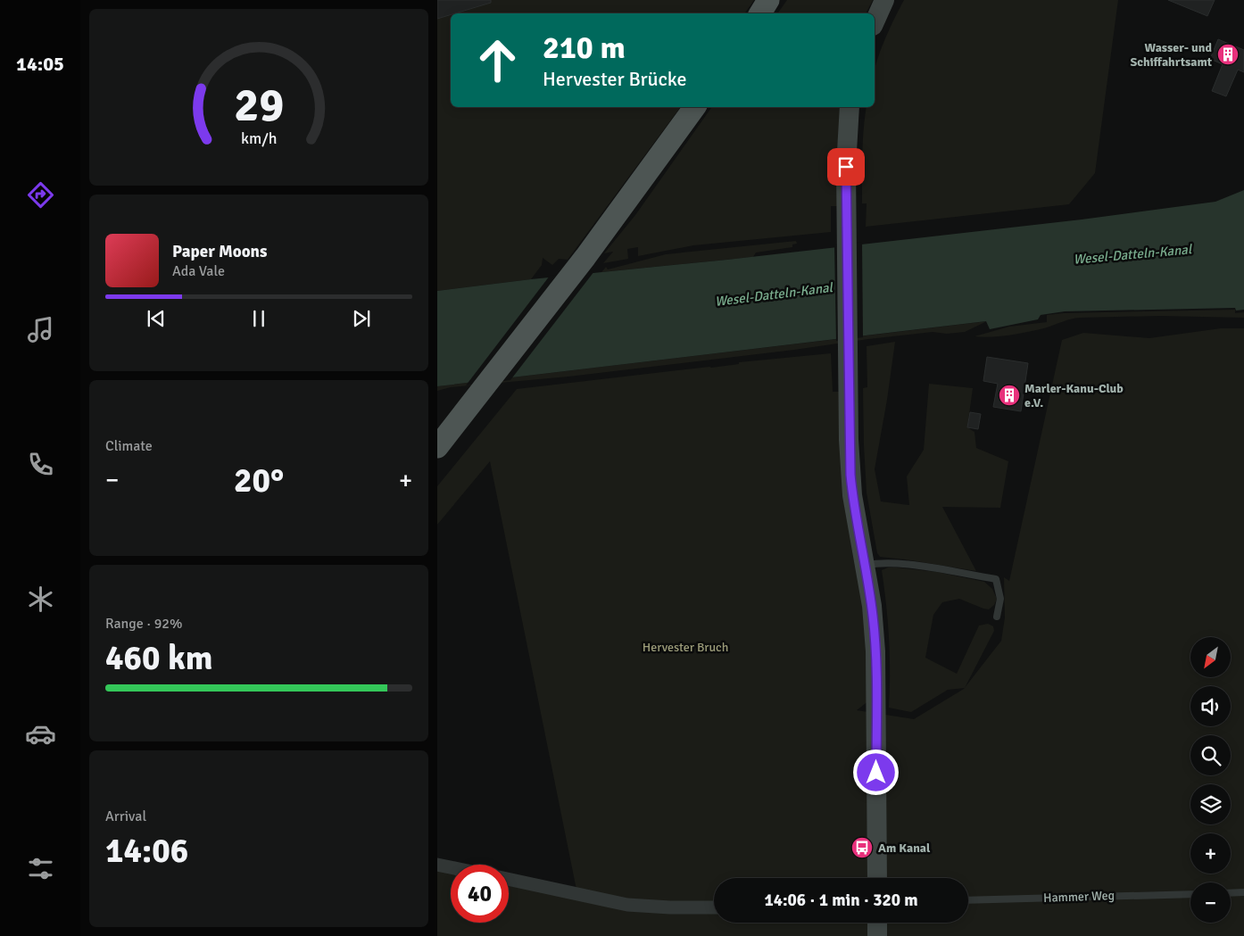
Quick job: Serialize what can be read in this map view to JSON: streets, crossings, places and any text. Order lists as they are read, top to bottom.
{
  "streets": {
    "lane": ["Hammer Weg"]
  },
  "water": ["Wesel-Datteln-Kanal"],
  "parks": ["Hervester Bruch"],
  "places": {
    "building": ["Wasser- und Schiffahrtsamt", "Marler-Kanu-Club e.V."],
    "bus stop": ["Am Kanal"]
  },
  "north": "bottom left",
  "page": {
    "tabs": "14:05",
    "turn": ["210 m", "Hervester Brücke"],
    "song": ["Paper Moons", "Ada Vale"],
    "tile": [
      "Climate",
      ["Range · 92%", "460 km"],
      ["Arrival", "14:06"]
    ],
    "heat": ["−", "20°", "+"],
    "map_buttons": ["+", "−"],
    "limit": "40",
    "trip": "14:06 · 1 min · 320 m",
    "gauge": ["29", "km/h"]
  }
}
